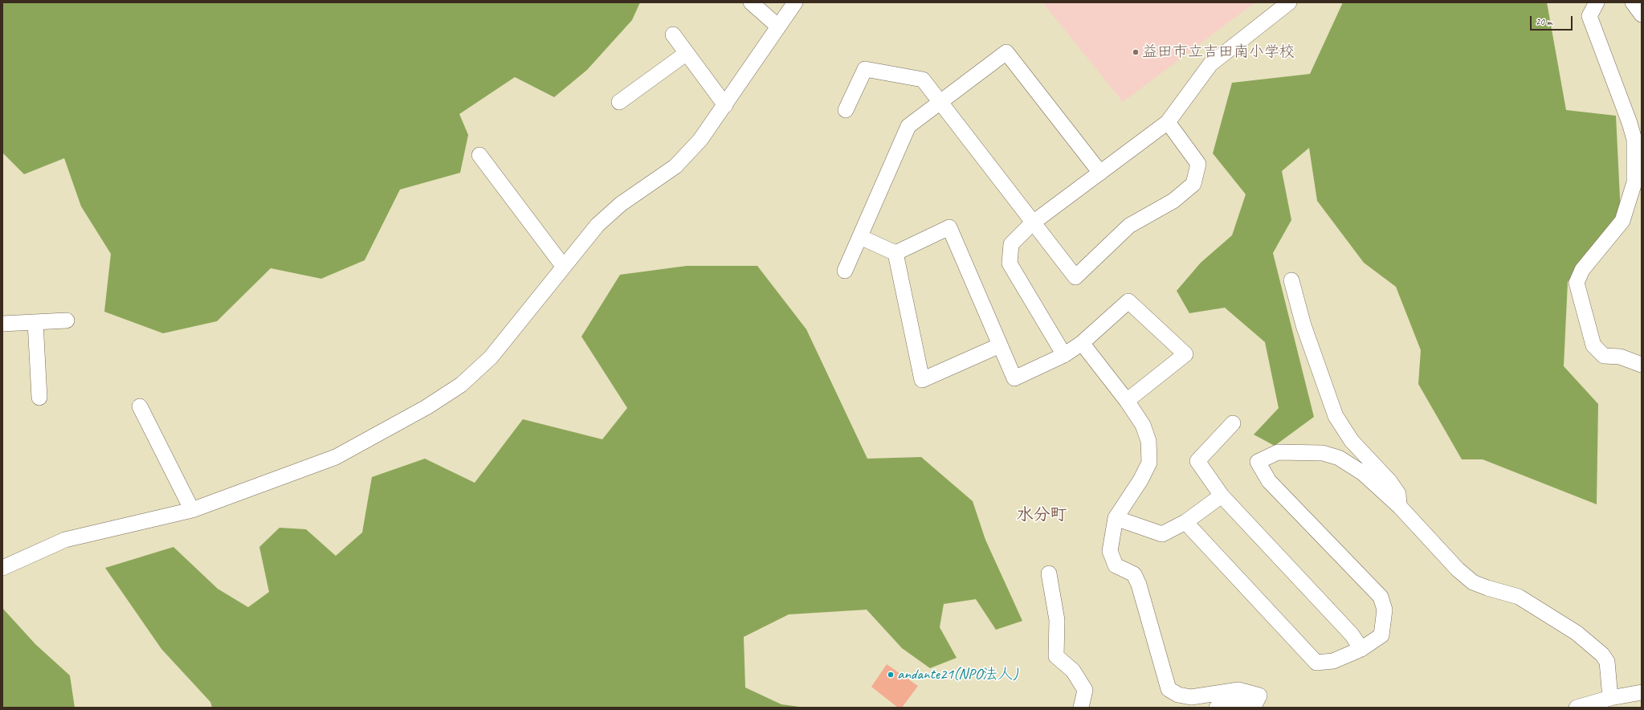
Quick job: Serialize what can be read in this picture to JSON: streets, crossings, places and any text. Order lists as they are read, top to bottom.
{
  "districts": ["水分町"],
  "places": ["益田市立吉田南小学校", "andante21(NPO法人)"],
  "scale_bar": "20 m"
}
